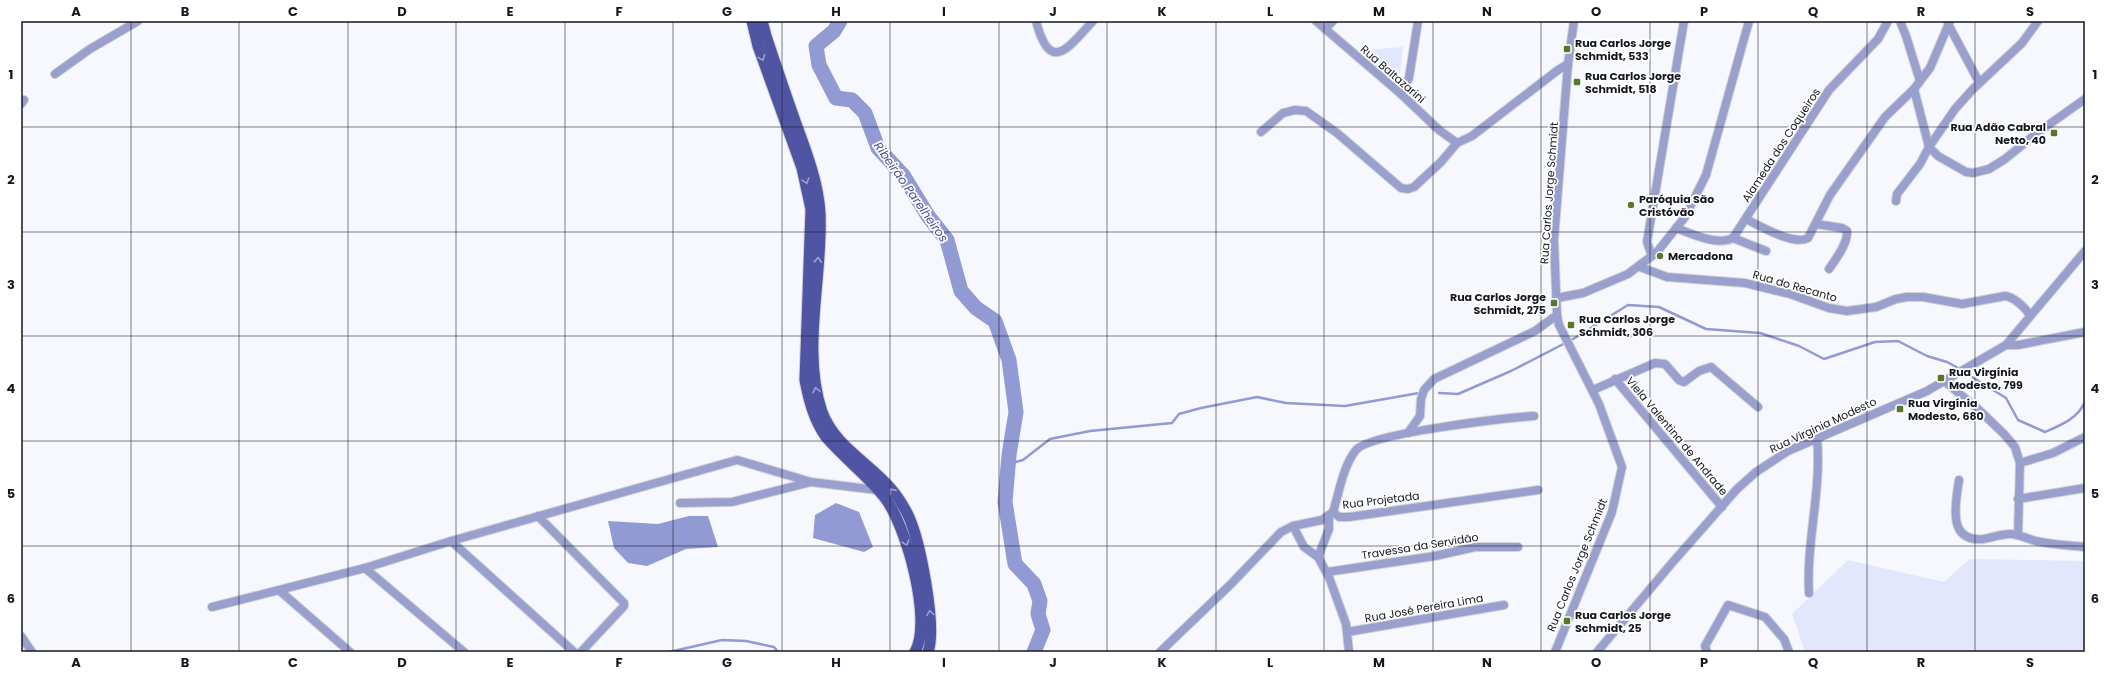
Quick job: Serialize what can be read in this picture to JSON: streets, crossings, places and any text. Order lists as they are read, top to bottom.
{
  "streets": {
    "street": [
      "Rua Baltazarini",
      "Alameda dos Coqueiros",
      "Rua Carlos Jorge Schmidt",
      "Rua do Recanto",
      "Rua Virginia Modesto",
      "Viela Valentina de Andrade",
      "Rua Projetada",
      "Travessa da Servidão",
      "Rua José Pereira Lima"
    ]
  },
  "crossings": [
    ["Rua Virginia Modesto", "Viela Valentina de Andrade"]
  ],
  "water": ["Ribeirão Parelheiros"],
  "places": {
    "transit": [
      "Rua Carlos Jorge Schmidt, 533",
      "Rua Carlos Jorge Schmidt, 518",
      "Rua Adão Cabral Netto, 40",
      "Rua Carlos Jorge Schmidt, 275",
      "Rua Carlos Jorge Schmidt, 306",
      "Rua Virgínia Modesto, 799",
      "Rua Virgínia Modesto, 680",
      "Rua Carlos Jorge Schmidt, 25"
    ],
    "other": ["Paróquia São Cristóvão", "Mercadona"]
  },
  "grid": {
    "columns": [
      "A",
      "B",
      "C",
      "D",
      "E",
      "F",
      "G",
      "H",
      "I",
      "J",
      "K",
      "L",
      "M",
      "N",
      "O",
      "P",
      "Q",
      "R",
      "S"
    ],
    "rows": [
      "1",
      "2",
      "3",
      "4",
      "5",
      "6"
    ]
  }
}
